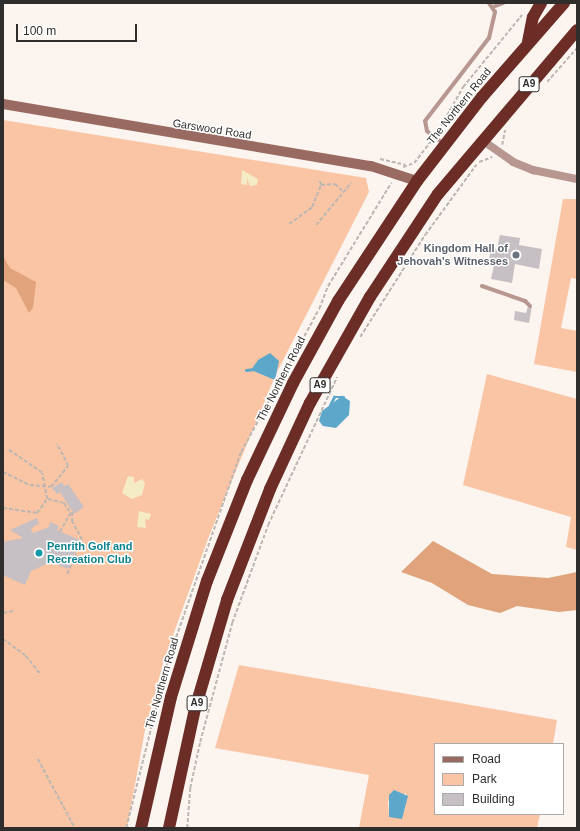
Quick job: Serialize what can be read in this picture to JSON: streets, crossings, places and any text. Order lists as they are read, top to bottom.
{
  "streets": {
    "highway": ["A9", "The Northern Road"],
    "street": ["Garswood Road"]
  },
  "crossings": [
    ["The Northern Road", "Garswood Road"]
  ],
  "places": ["Kingdom Hall of Jehovah's Witnesses", "Penrith Golf and Recreation Club"],
  "legend": ["Road", "Park", "Building"],
  "scale_bar": "100 m"
}
